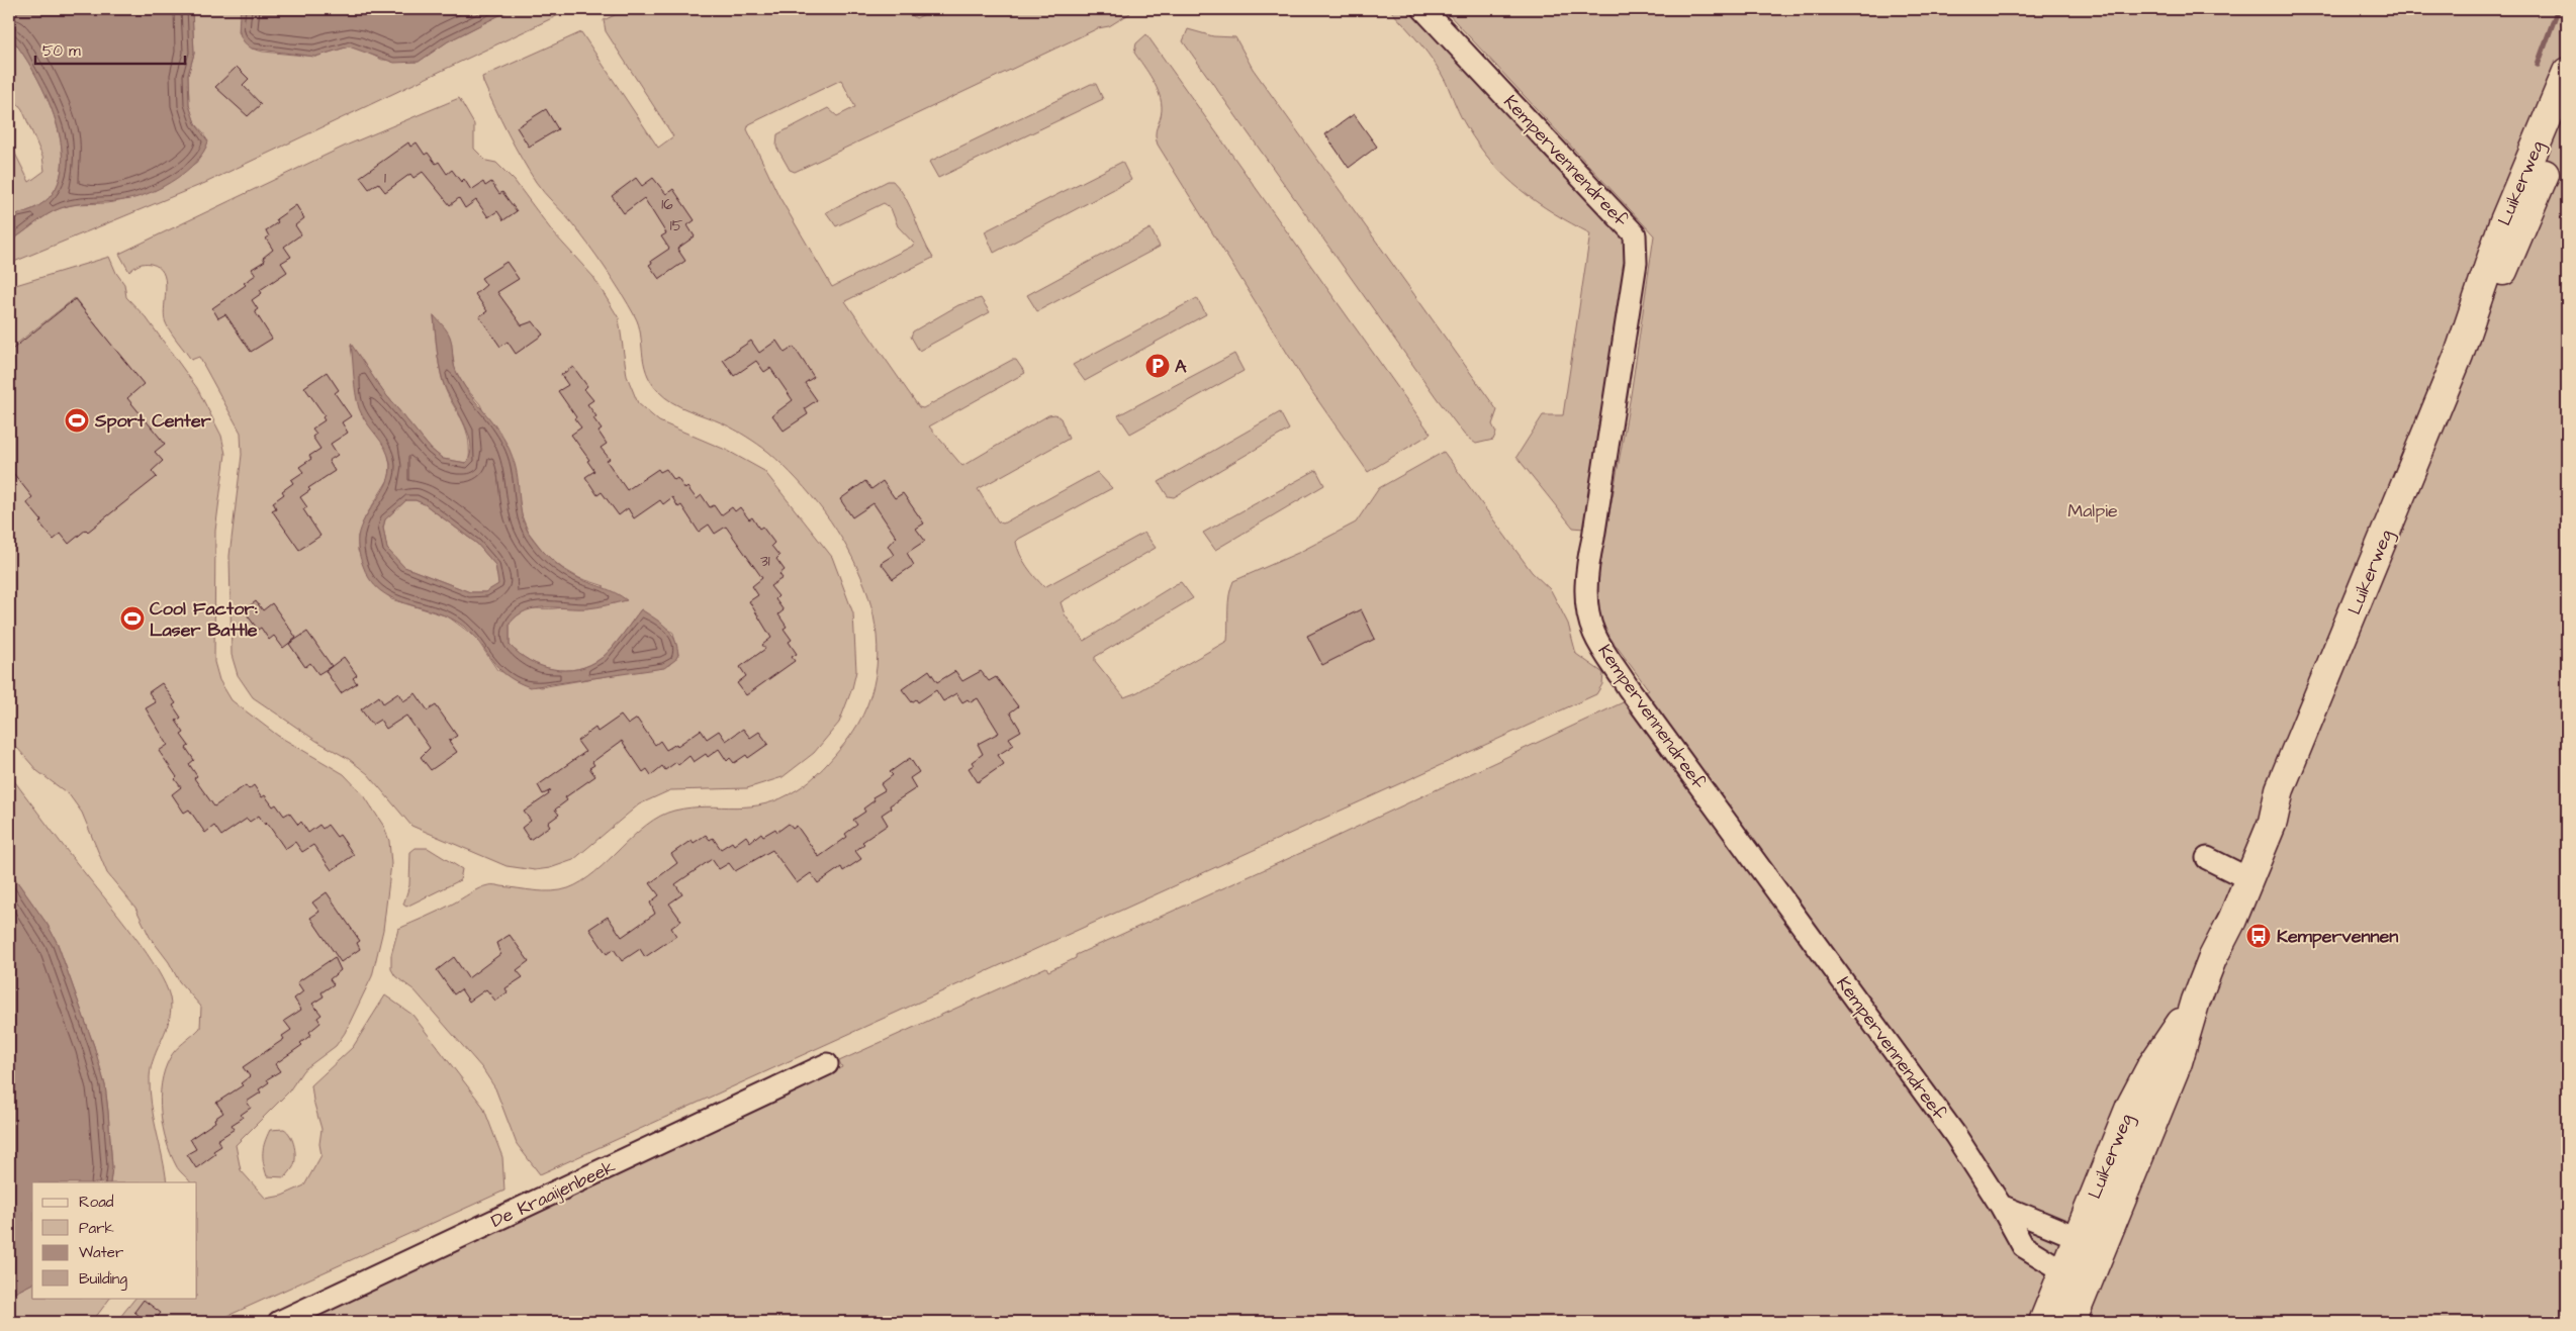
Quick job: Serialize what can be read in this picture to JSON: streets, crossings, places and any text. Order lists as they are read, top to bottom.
{
  "streets": {
    "main road": ["Luikerweg"],
    "street": ["Kempervennendreef", "De Kraaijenbeek"]
  },
  "crossings": [
    ["Kempervennendreef", "Luikerweg"]
  ],
  "parks": ["Malpie"],
  "places": {
    "parking": ["A"],
    "sports": ["Sport Center", "Cool Factor: Laser Battle"],
    "bus stop": ["Kempervennen"]
  },
  "house_numbers": [
    "1",
    "16",
    "15",
    "31"
  ],
  "legend": [
    "Road",
    "Park",
    "Water",
    "Building"
  ],
  "scale_bar": "50 m"
}
